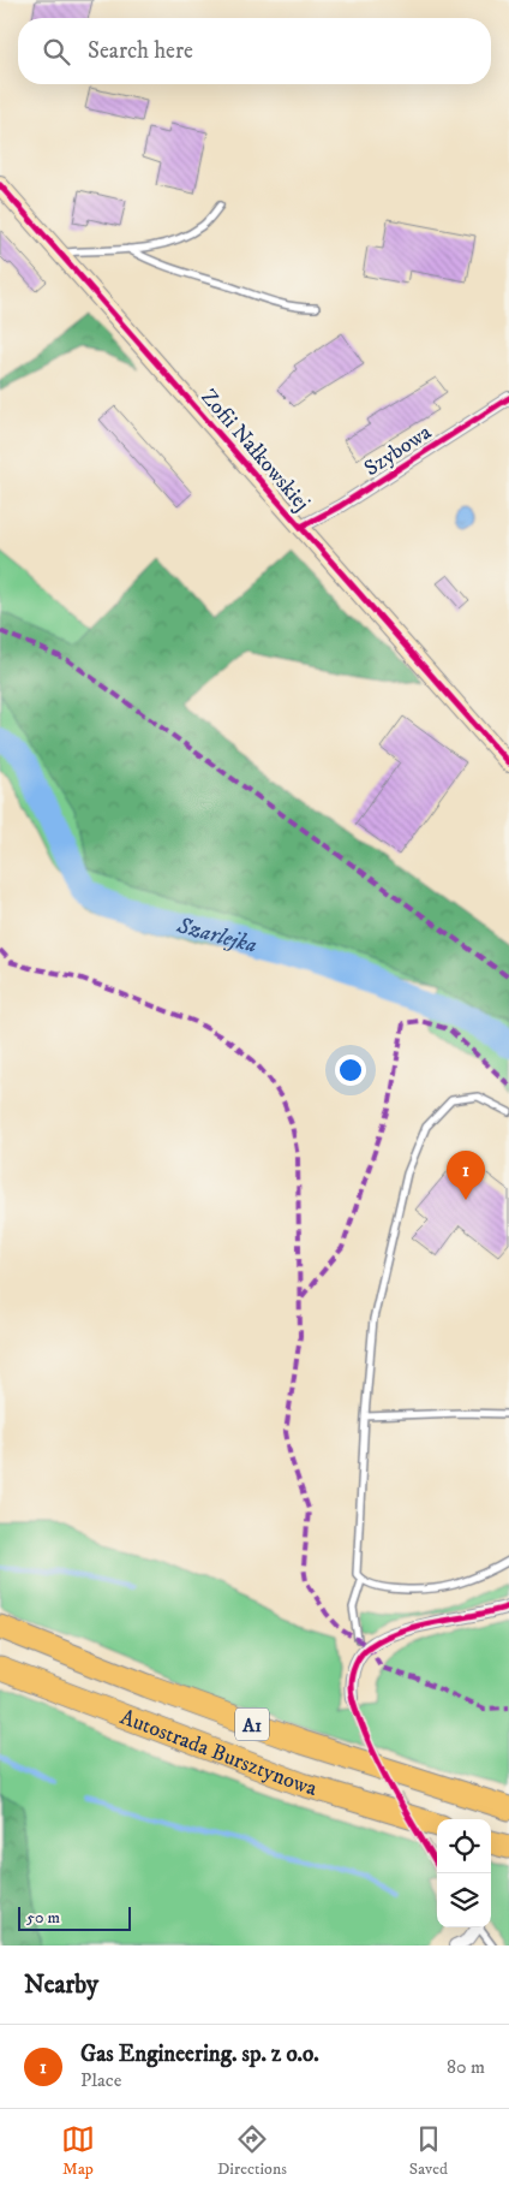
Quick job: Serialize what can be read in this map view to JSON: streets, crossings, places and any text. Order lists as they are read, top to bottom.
{
  "streets": {
    "highway": ["A1", "Autostrada Bursztynowa"],
    "street": ["Zofii Nałkowskiej", "Szybowa"]
  },
  "crossings": [
    ["Zofii Nałkowskiej", "Szybowa"]
  ],
  "water": ["Szarlejka"],
  "scale_bar": "50 m",
  "page": {
    "search": "Search here",
    "pins": "1",
    "scale": "50 m",
    "heading": "Nearby",
    "list": [
      {
        "mark": "1",
        "name": "Gas Engineering. sp. z o.o.",
        "note": "Place",
        "value": "80 m"
      }
    ],
    "nav": ["Map", "Directions", "Saved"]
  }
}
